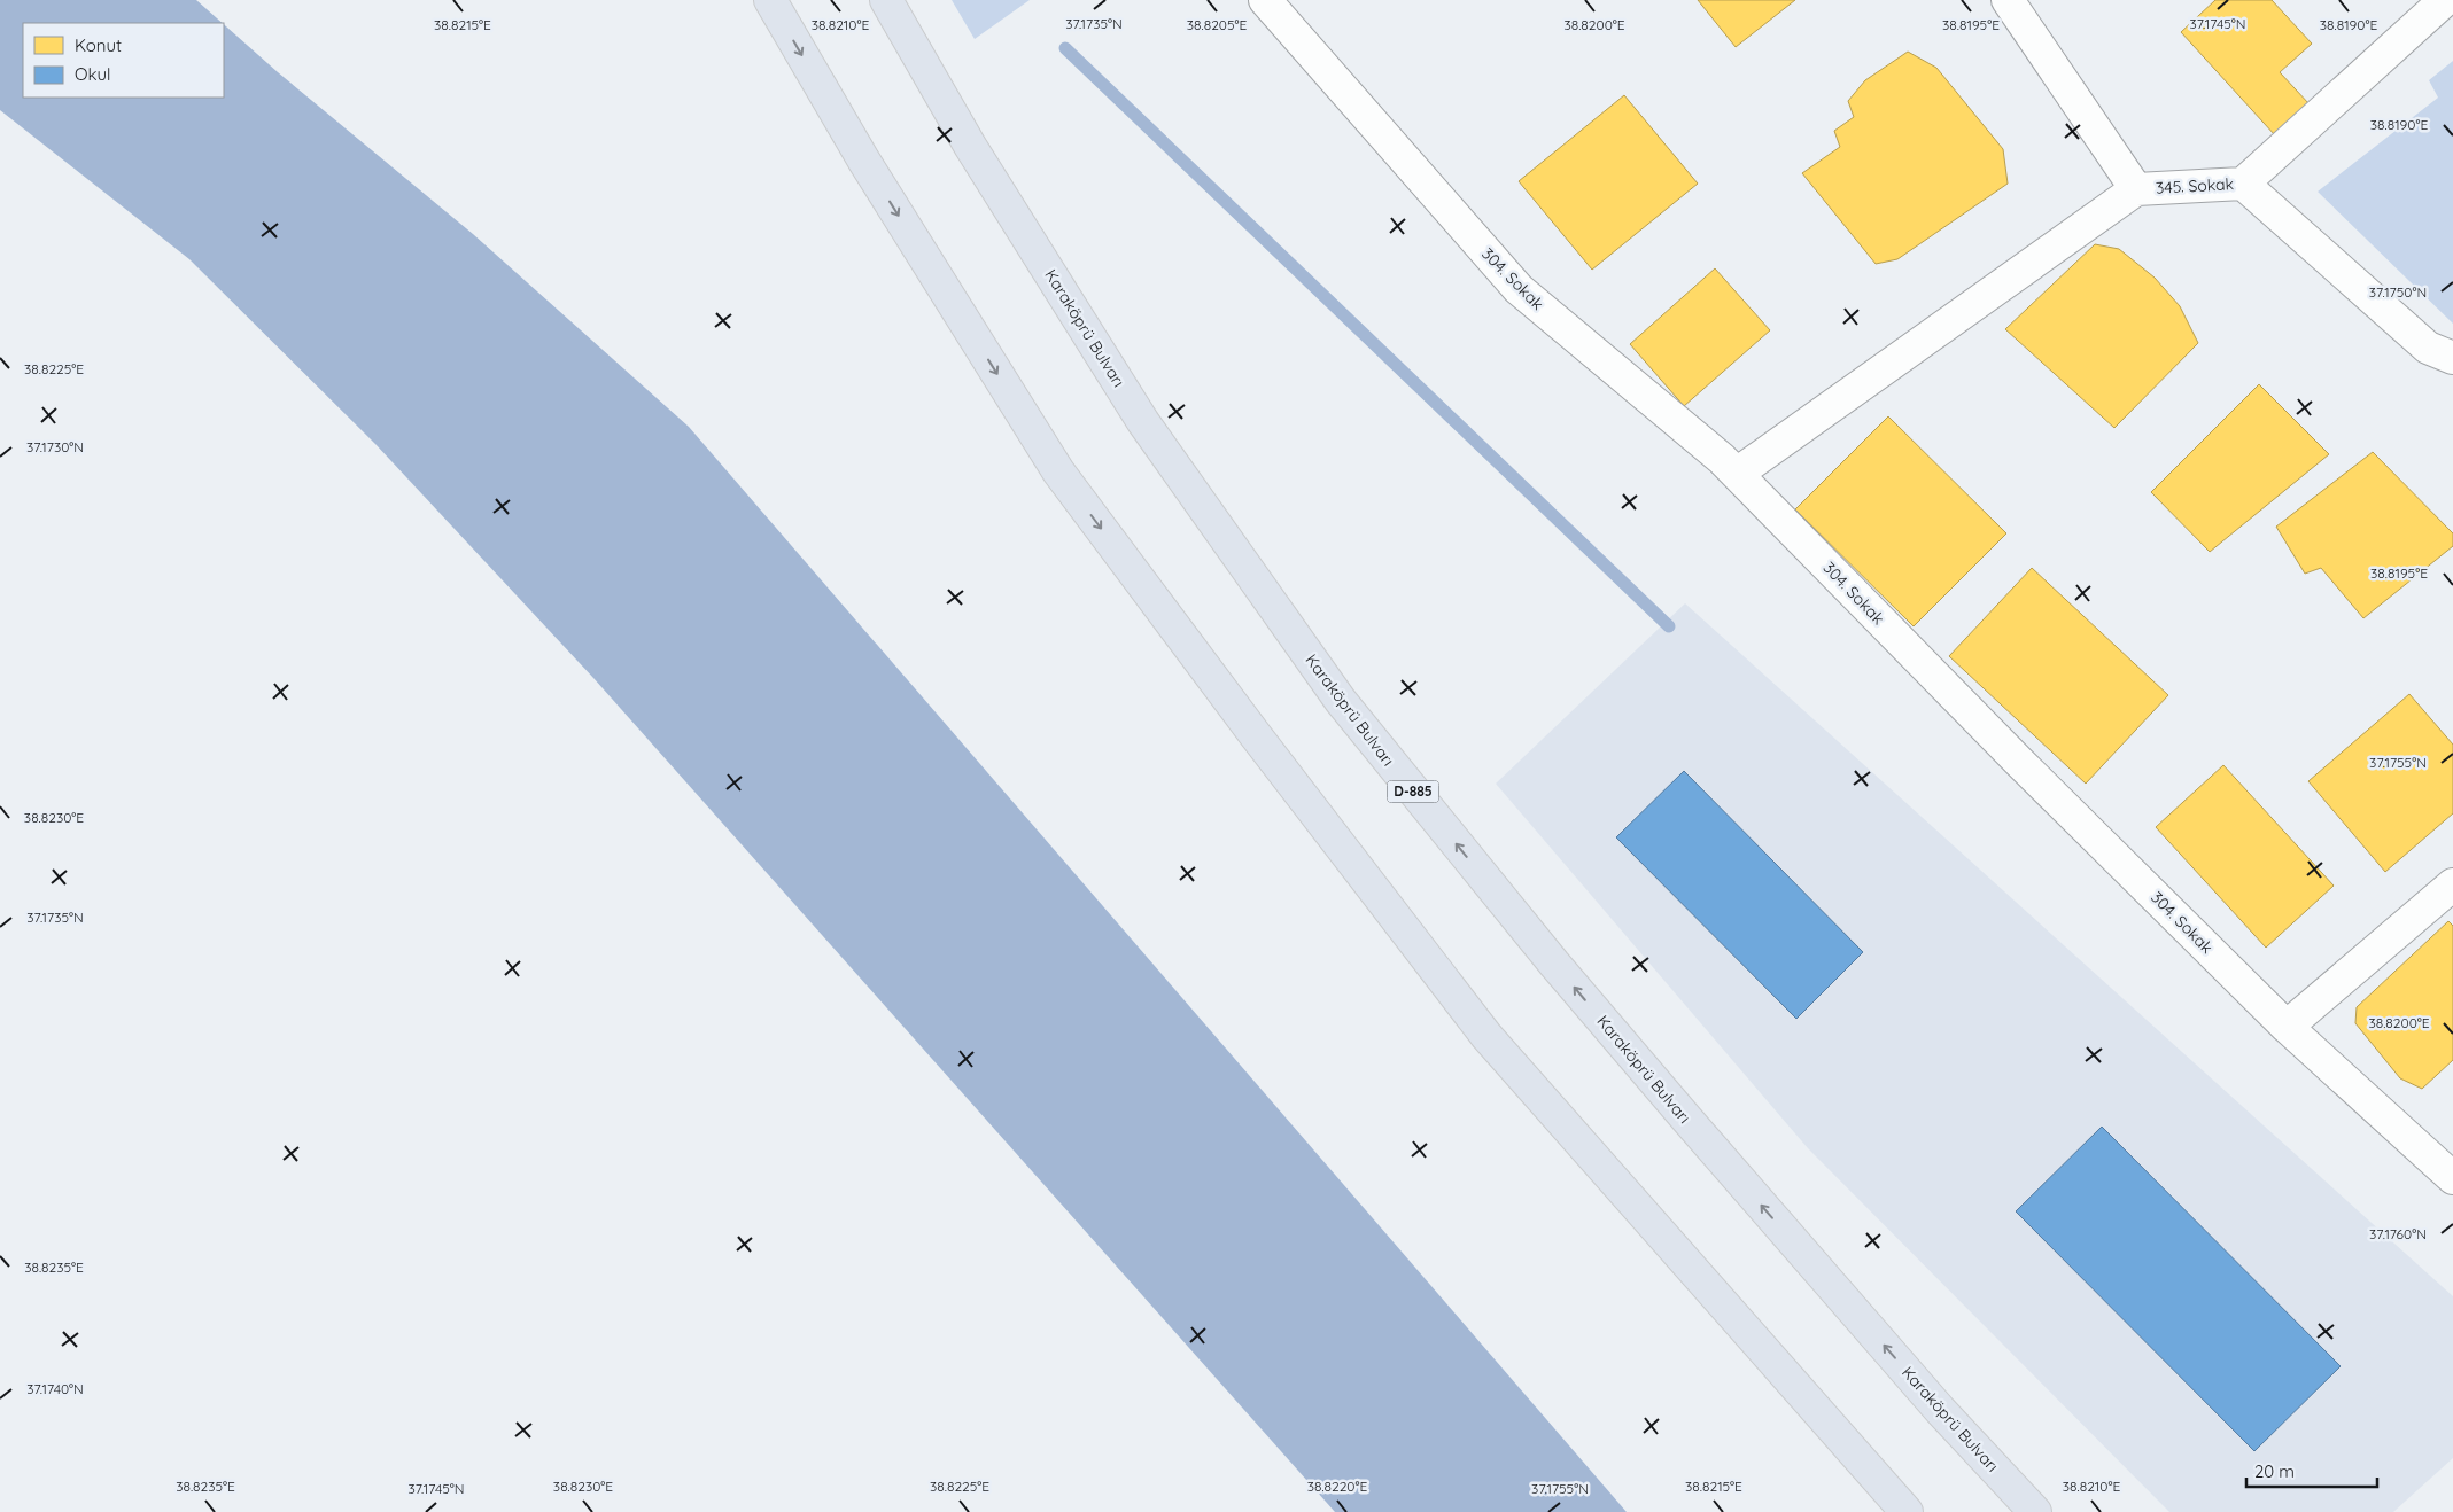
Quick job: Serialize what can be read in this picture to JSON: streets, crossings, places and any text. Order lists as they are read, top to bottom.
{
  "streets": {
    "highway": ["Karaköprü Bulvarı", "D-885"],
    "street": ["345. Sokak", "304. Sokak"]
  },
  "legend": ["Konut", "Okul"],
  "scale_bar": "20 m",
  "coordinates": [
    "37.1735°N",
    "37.1745°N",
    "38.8215°E",
    "38.8210°E",
    "38.8205°E",
    "38.8200°E",
    "38.8195°E",
    "38.8190°E",
    "37.1750°N",
    "38.8225°E",
    "37.1730°N",
    "37.1755°N",
    "38.8230°E",
    "37.1760°N",
    "38.8235°E",
    "37.1740°N",
    "38.8220°E"
  ]
}
